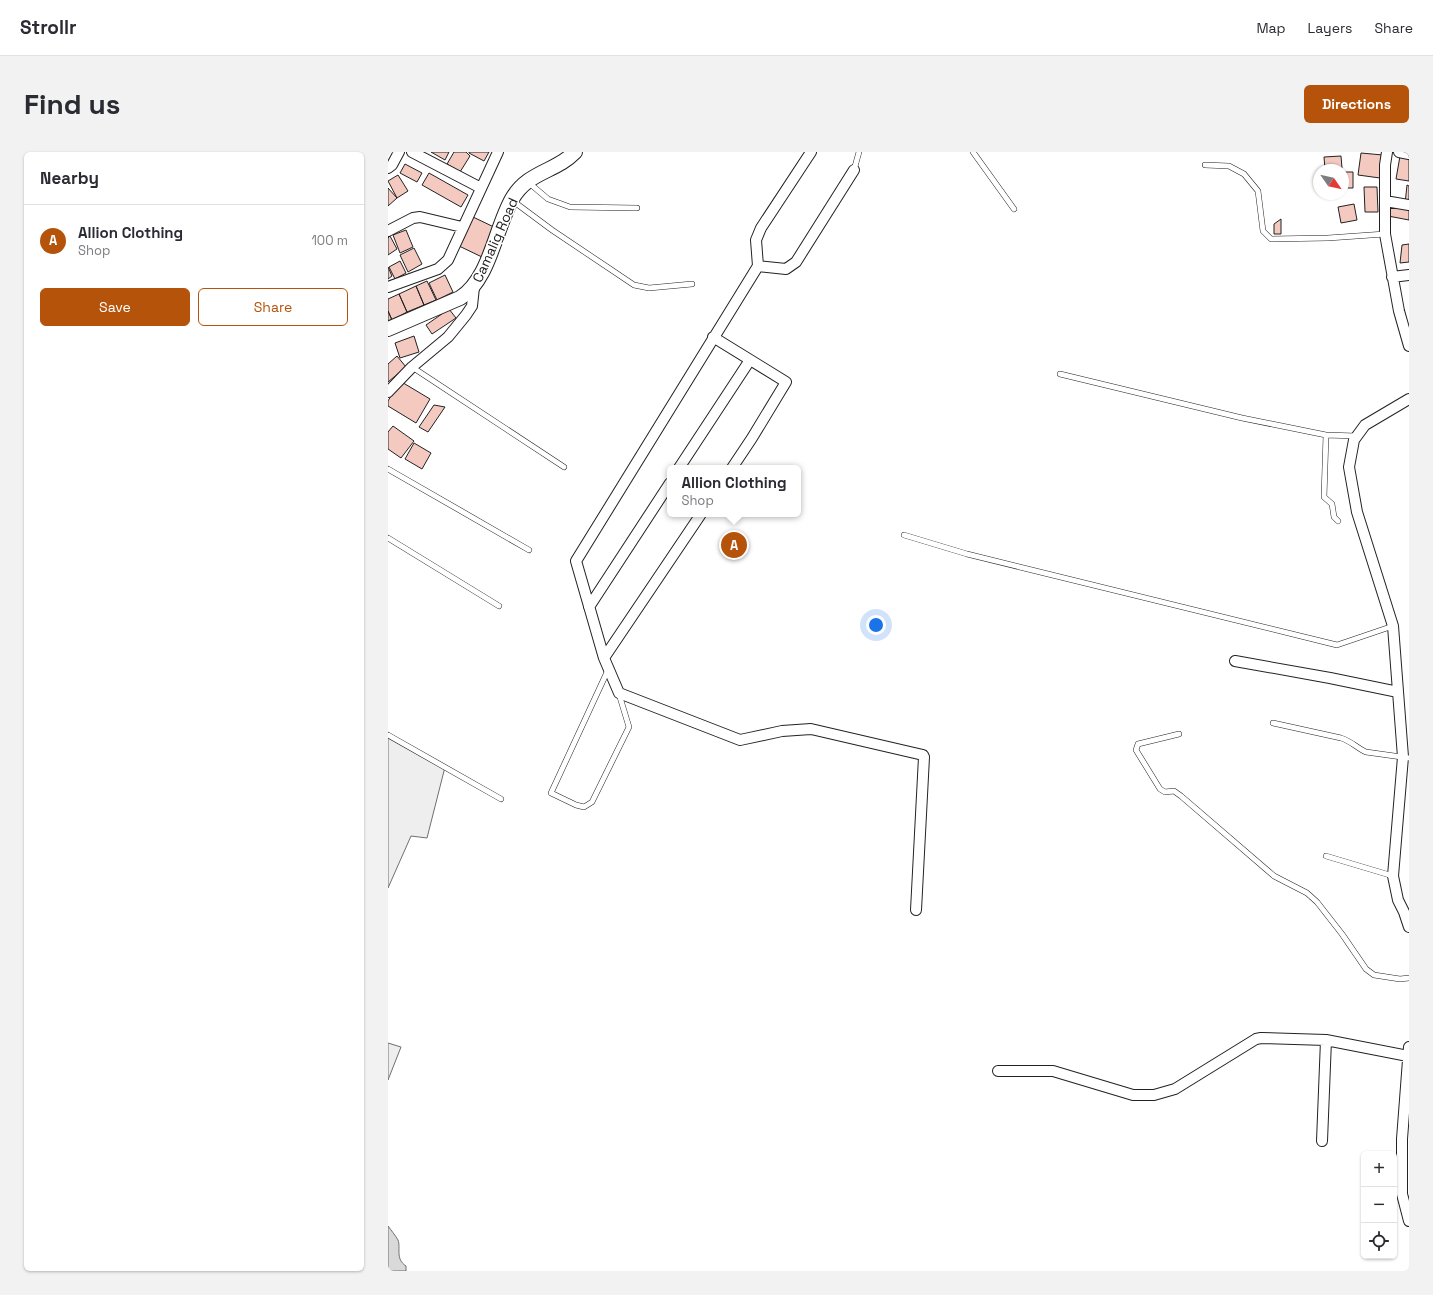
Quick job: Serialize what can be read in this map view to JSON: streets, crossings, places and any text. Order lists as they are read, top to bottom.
{
  "streets": {
    "main road": ["Camalig Road"]
  },
  "north": "bottom right",
  "page": {
    "header": "Strollr",
    "nav": ["Map", "Layers", "Share"],
    "buttons": [
      "Directions",
      ["Save", "Share"]
    ],
    "title": "Find us",
    "heading": "Nearby",
    "list": [
      {
        "mark": "A",
        "name": "Allion Clothing",
        "note": "Shop",
        "value": "100 m"
      }
    ],
    "popup": ["Allion Clothing", "Shop"],
    "pins": "A",
    "map_buttons": ["+", "−"]
  }
}
